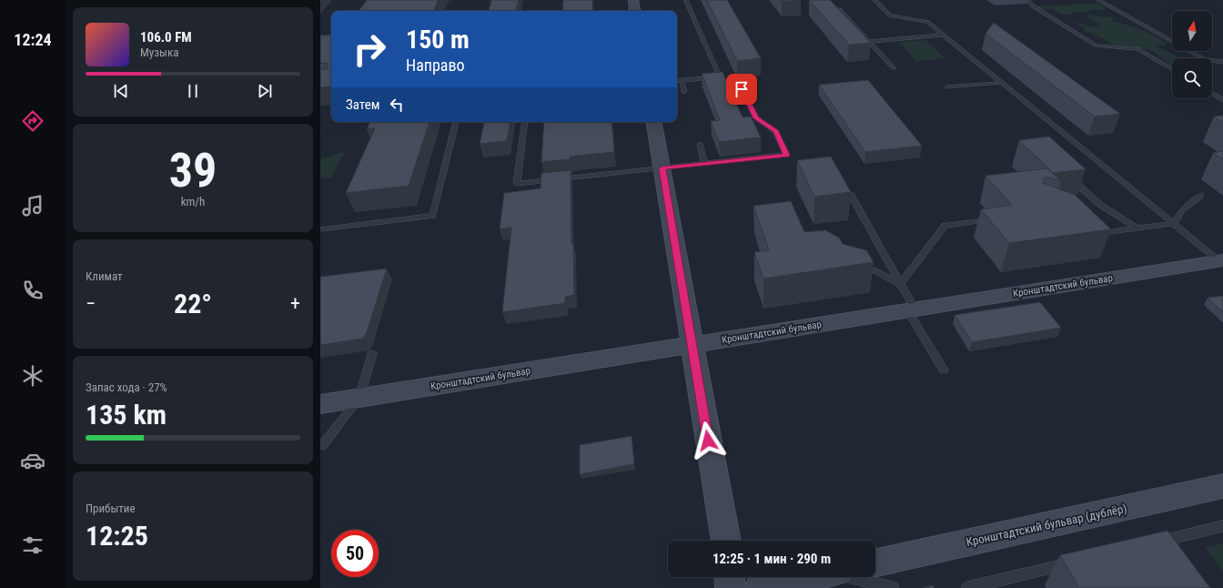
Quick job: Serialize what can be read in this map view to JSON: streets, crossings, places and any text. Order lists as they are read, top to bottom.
{
  "streets": {
    "main road": ["Кронштадтский бульвар", "Кронштадтский бульвар (дублёр)"]
  },
  "north": "top",
  "page": {
    "tabs": "12:24",
    "turn": ["150 m", "Направо"],
    "song": ["106.0 FM", "Музыка"],
    "then": "Затем",
    "tile": [
      ["39", "km/h"],
      "Климат",
      ["Запас хода · 27%", "135 km"],
      ["Прибытие", "12:25"]
    ],
    "heat": ["−", "22°", "+"],
    "limit": "50",
    "trip": "12:25 · 1 мин · 290 m"
  }
}
